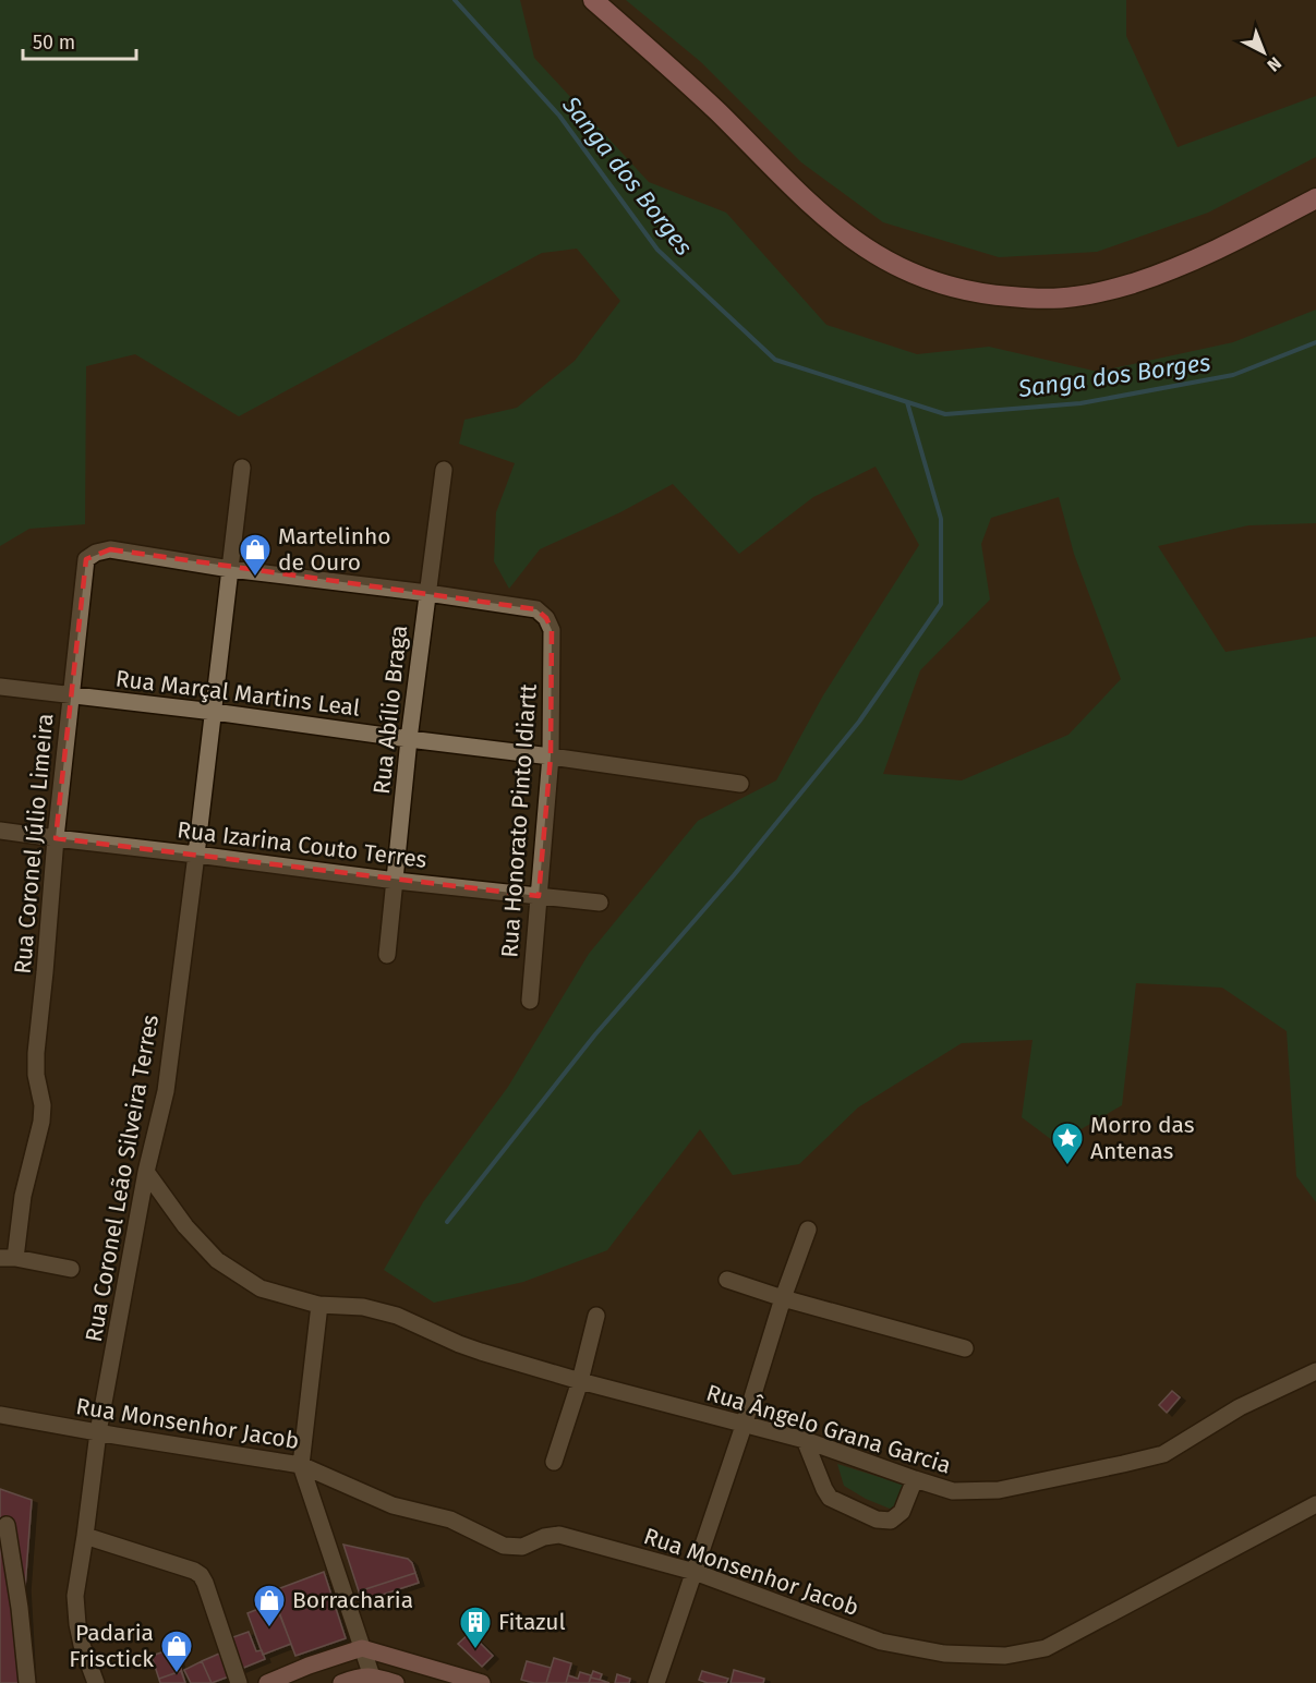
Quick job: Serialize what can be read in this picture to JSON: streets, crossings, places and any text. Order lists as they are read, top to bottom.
{
  "streets": {
    "street": [
      "Rua Marçal Martins Leal",
      "Rua Abílio Braga",
      "Rua Honorato Pinto Idiartt",
      "Rua Coronel Júlio Limeira",
      "Rua Izarina Couto Terres",
      "Rua Coronel Leão Silveira Terres",
      "Rua Monsenhor Jacob",
      "Rua Ângelo Grana Garcia"
    ]
  },
  "crossings": [
    ["Rua Marçal Martins Leal", "Rua Abílio Braga"],
    ["Rua Marçal Martins Leal", "Rua Honorato Pinto Idiartt"],
    ["Rua Marçal Martins Leal", "Rua Coronel Júlio Limeira"],
    ["Rua Marçal Martins Leal", "Rua Coronel Leão Silveira Terres"],
    ["Rua Abílio Braga", "Rua Honorato Pinto Idiartt"],
    ["Rua Abílio Braga", "Rua Izarina Couto Terres"],
    ["Rua Honorato Pinto Idiartt", "Rua Izarina Couto Terres"],
    ["Rua Coronel Júlio Limeira", "Rua Izarina Couto Terres"],
    ["Rua Coronel Júlio Limeira", "Rua Coronel Leão Silveira Terres"],
    ["Rua Izarina Couto Terres", "Rua Coronel Leão Silveira Terres"],
    ["Rua Coronel Leão Silveira Terres", "Rua Monsenhor Jacob"],
    ["Rua Coronel Leão Silveira Terres", "Rua Ângelo Grana Garcia"]
  ],
  "water": ["Sanga dos Borges"],
  "places": {
    "shop": ["Martelinho de Ouro", "Borracharia", "Padaria Frisctick"],
    "place": ["Morro das Antenas"],
    "building": ["Fitazul"]
  },
  "scale_bar": "50 m",
  "north": "bottom right"
}
